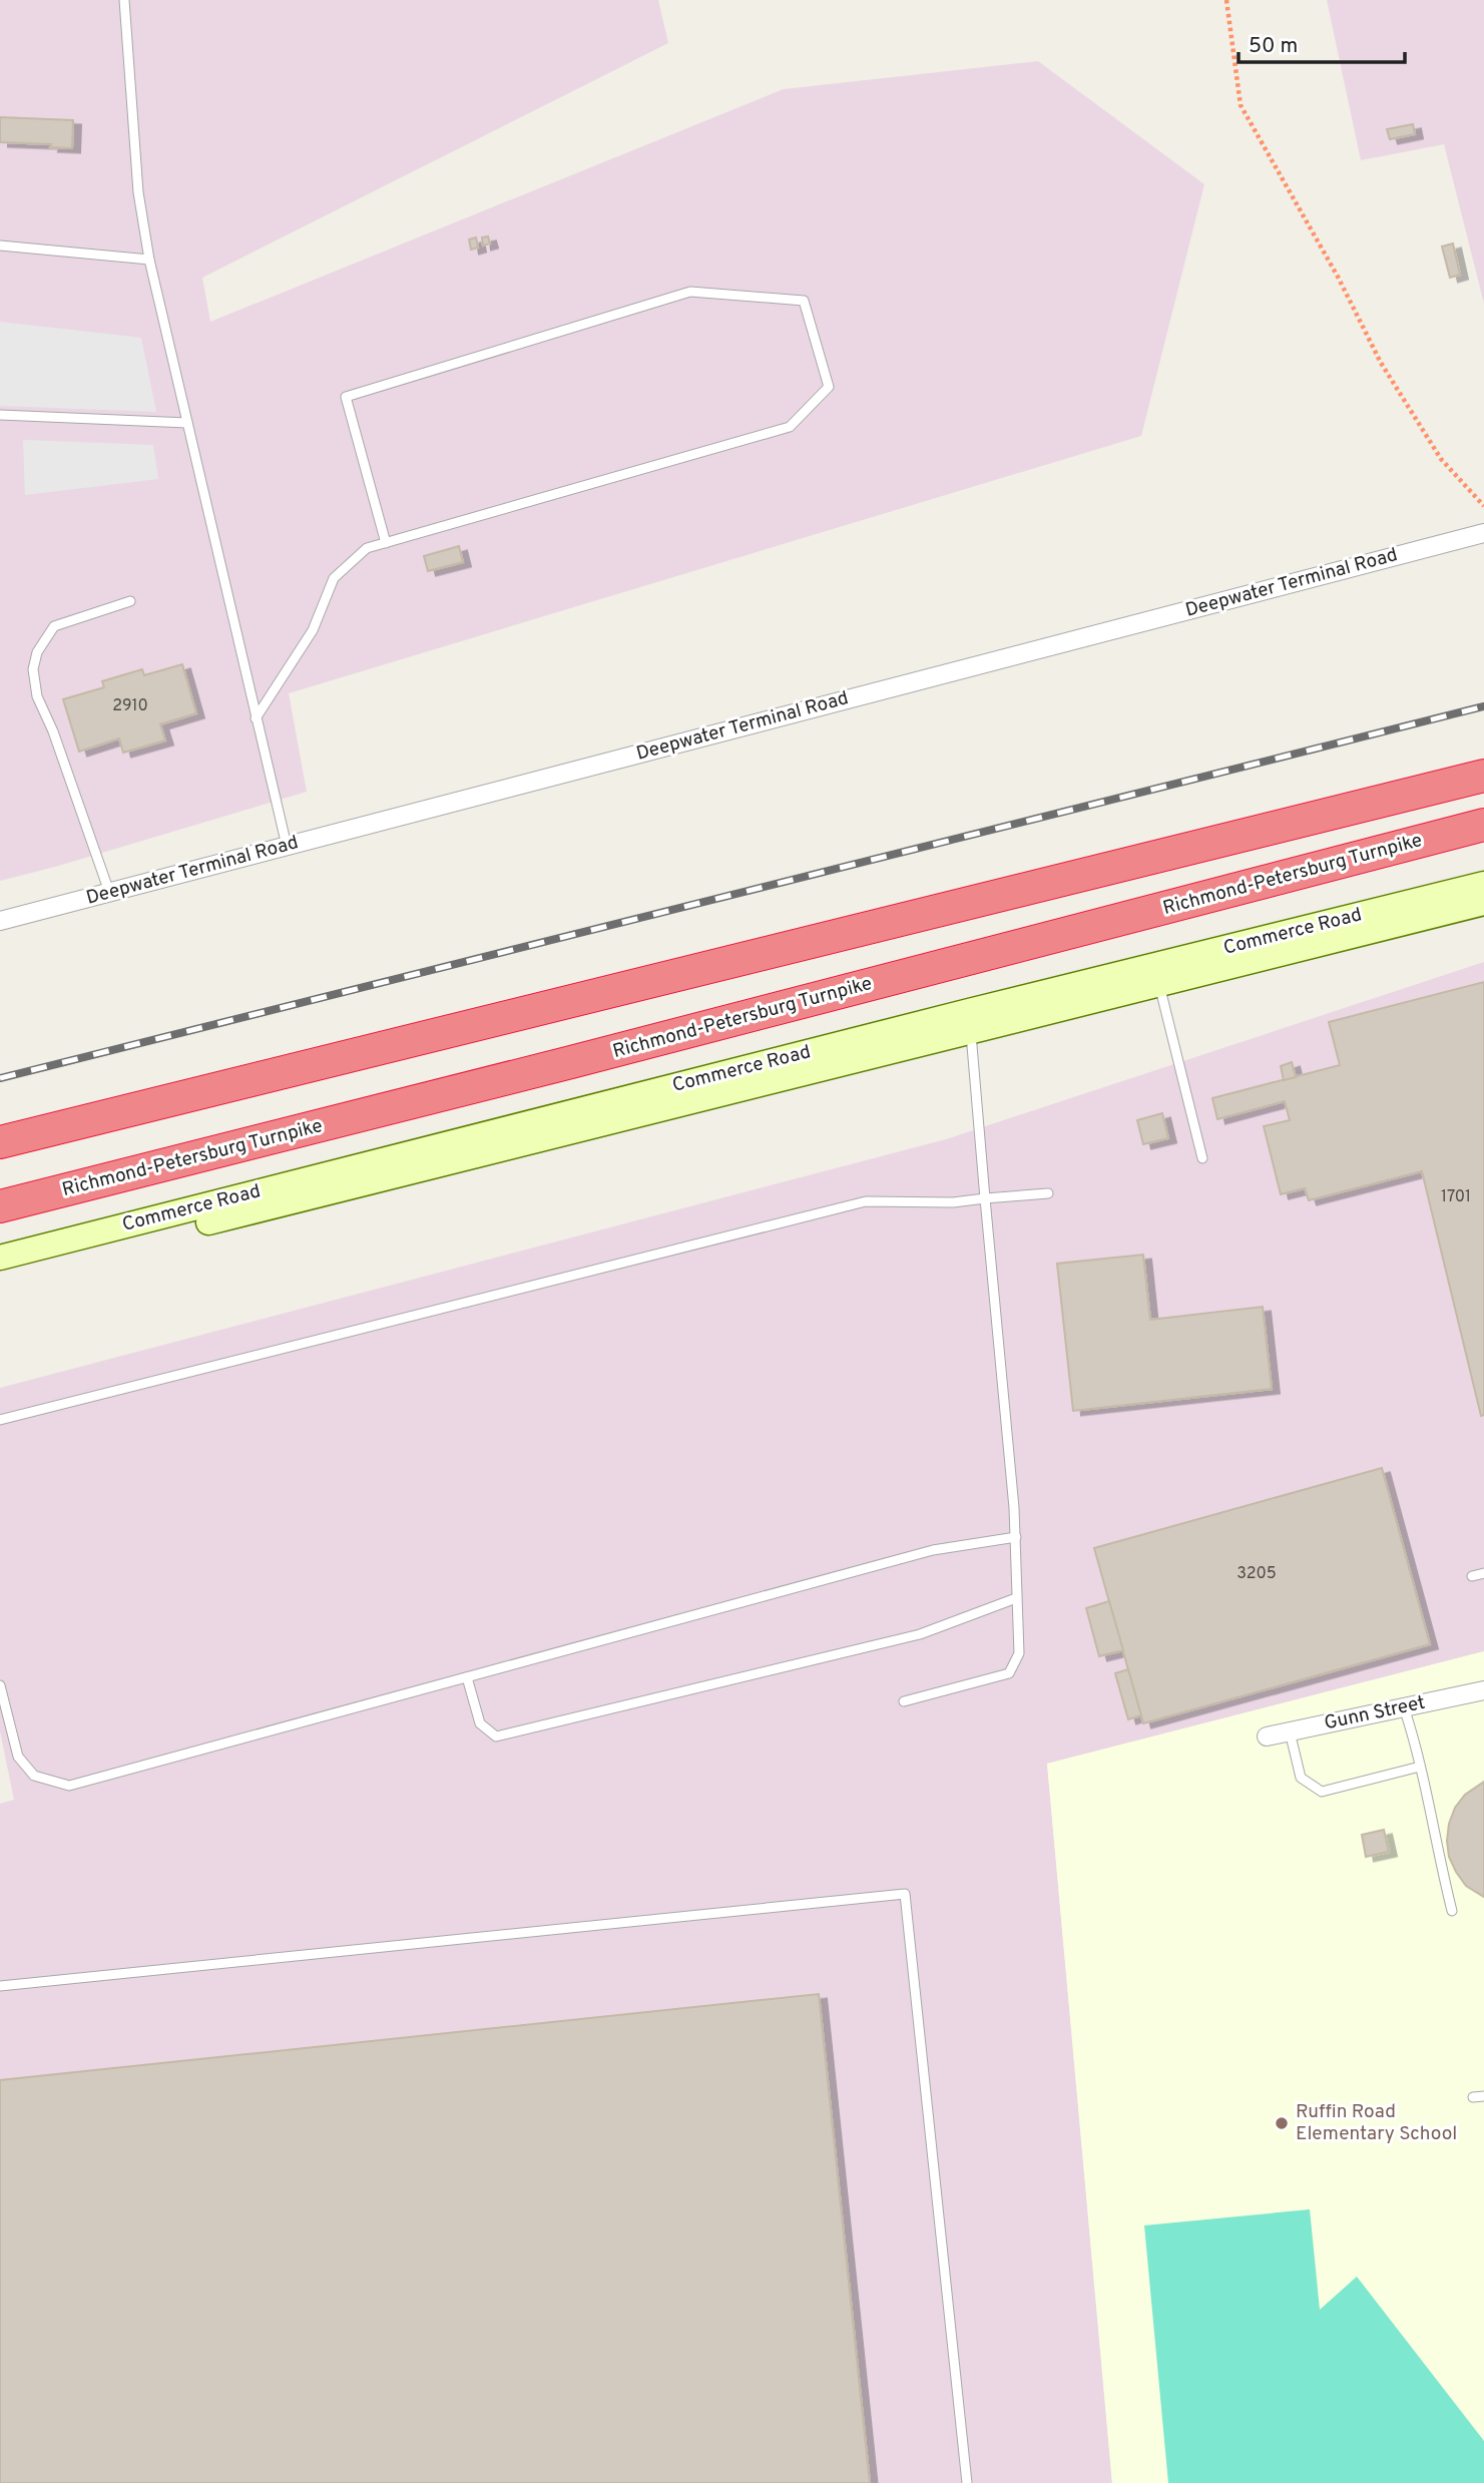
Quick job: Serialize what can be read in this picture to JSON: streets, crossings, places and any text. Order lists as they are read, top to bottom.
{
  "streets": {
    "highway": ["Richmond-Petersburg Turnpike"],
    "main road": ["Commerce Road"],
    "street": ["Deepwater Terminal Road", "Gunn Street"]
  },
  "places": ["Ruffin Road Elementary School"],
  "house_numbers": ["2910", "1701", "3205"],
  "scale_bar": "50 m"
}
